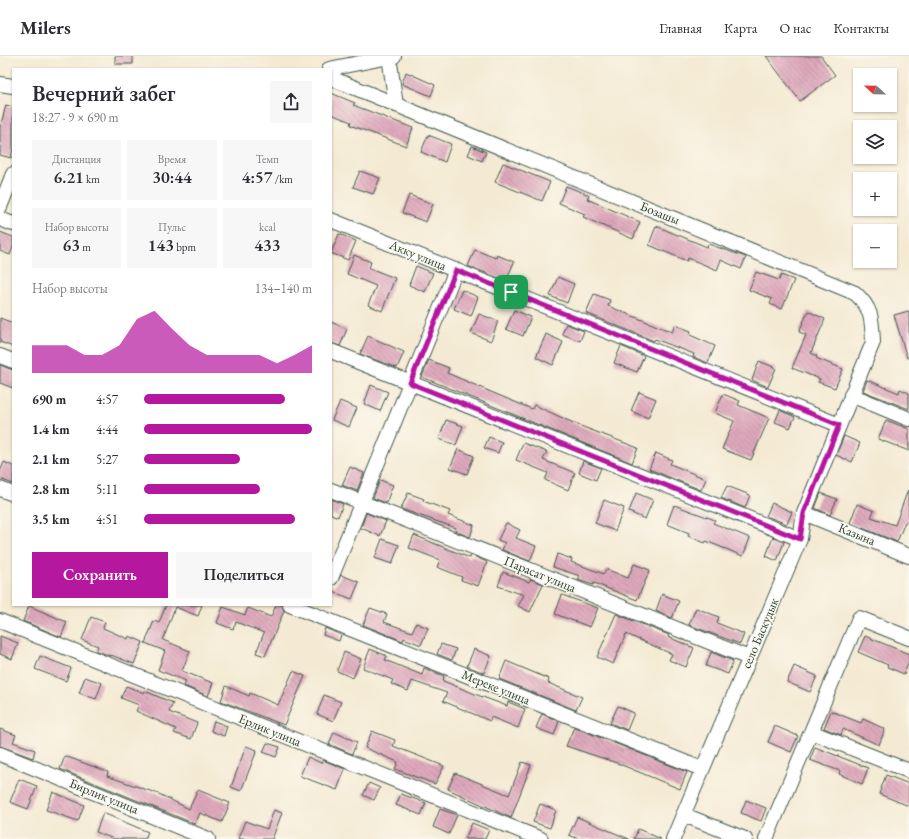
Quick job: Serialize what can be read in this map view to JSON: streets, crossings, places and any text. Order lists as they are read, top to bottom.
{
  "streets": {
    "street": [
      "Бозашы",
      "Акку улица",
      "Казына",
      "Парасат улица",
      "село Баскудык",
      "Мереке улица",
      "Ерлик улица",
      "Бирлик улица"
    ]
  },
  "crossings": [
    ["Бозашы", "Акку улица"],
    ["Бозашы", "село Баскудык"],
    ["Акку улица", "село Баскудык"],
    ["Казына", "село Баскудык"],
    ["Парасат улица", "село Баскудык"],
    ["село Баскудык", "Мереке улица"]
  ],
  "north": "left",
  "page": {
    "header": "Milers",
    "nav": [
      "Главная",
      "Карта",
      "О нас",
      "Контакты"
    ],
    "map_buttons": ["+", "−"],
    "heading": ["Вечерний забег", "18:27 · 9 × 690 m"],
    "stats": [
      ["Дистанция", "6.21 km"],
      ["Время", "30:44"],
      ["Темп", "4:57 /km"],
      ["Набор высоты", "63 m"],
      ["Пульс", "143 bpm"],
      ["kcal", "433"]
    ],
    "chart": ["Набор высоты", "134–140 m"],
    "list": [
      {
        "name": "690 m",
        "note": "4:57"
      },
      {
        "name": "1.4 km",
        "note": "4:44"
      },
      {
        "name": "2.1 km",
        "note": "5:27"
      },
      {
        "name": "2.8 km",
        "note": "5:11"
      },
      {
        "name": "3.5 km",
        "note": "4:51"
      }
    ],
    "buttons": ["Сохранить", "Поделиться"]
  }
}
